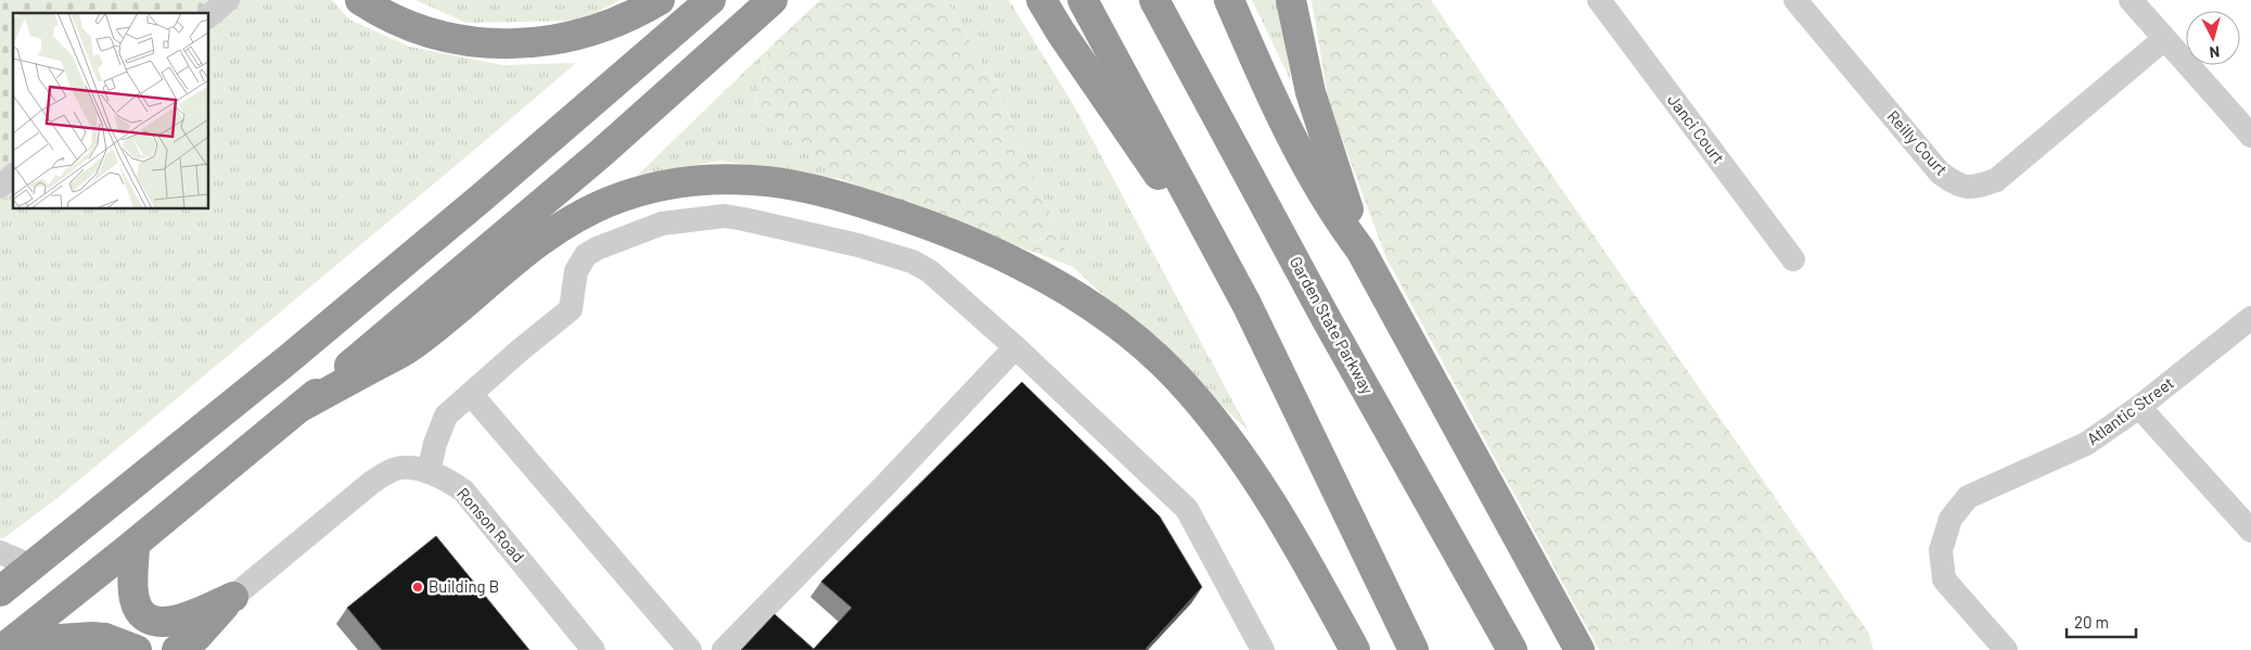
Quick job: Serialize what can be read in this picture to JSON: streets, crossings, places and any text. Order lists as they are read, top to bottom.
{
  "streets": {
    "highway": ["Garden State Parkway"],
    "street": [
      "Janci Court",
      "Reilly Court",
      "Atlantic Street",
      "Ronson Road"
    ]
  },
  "places": ["Building B"],
  "scale_bar": "20 m",
  "north": "bottom"
}
